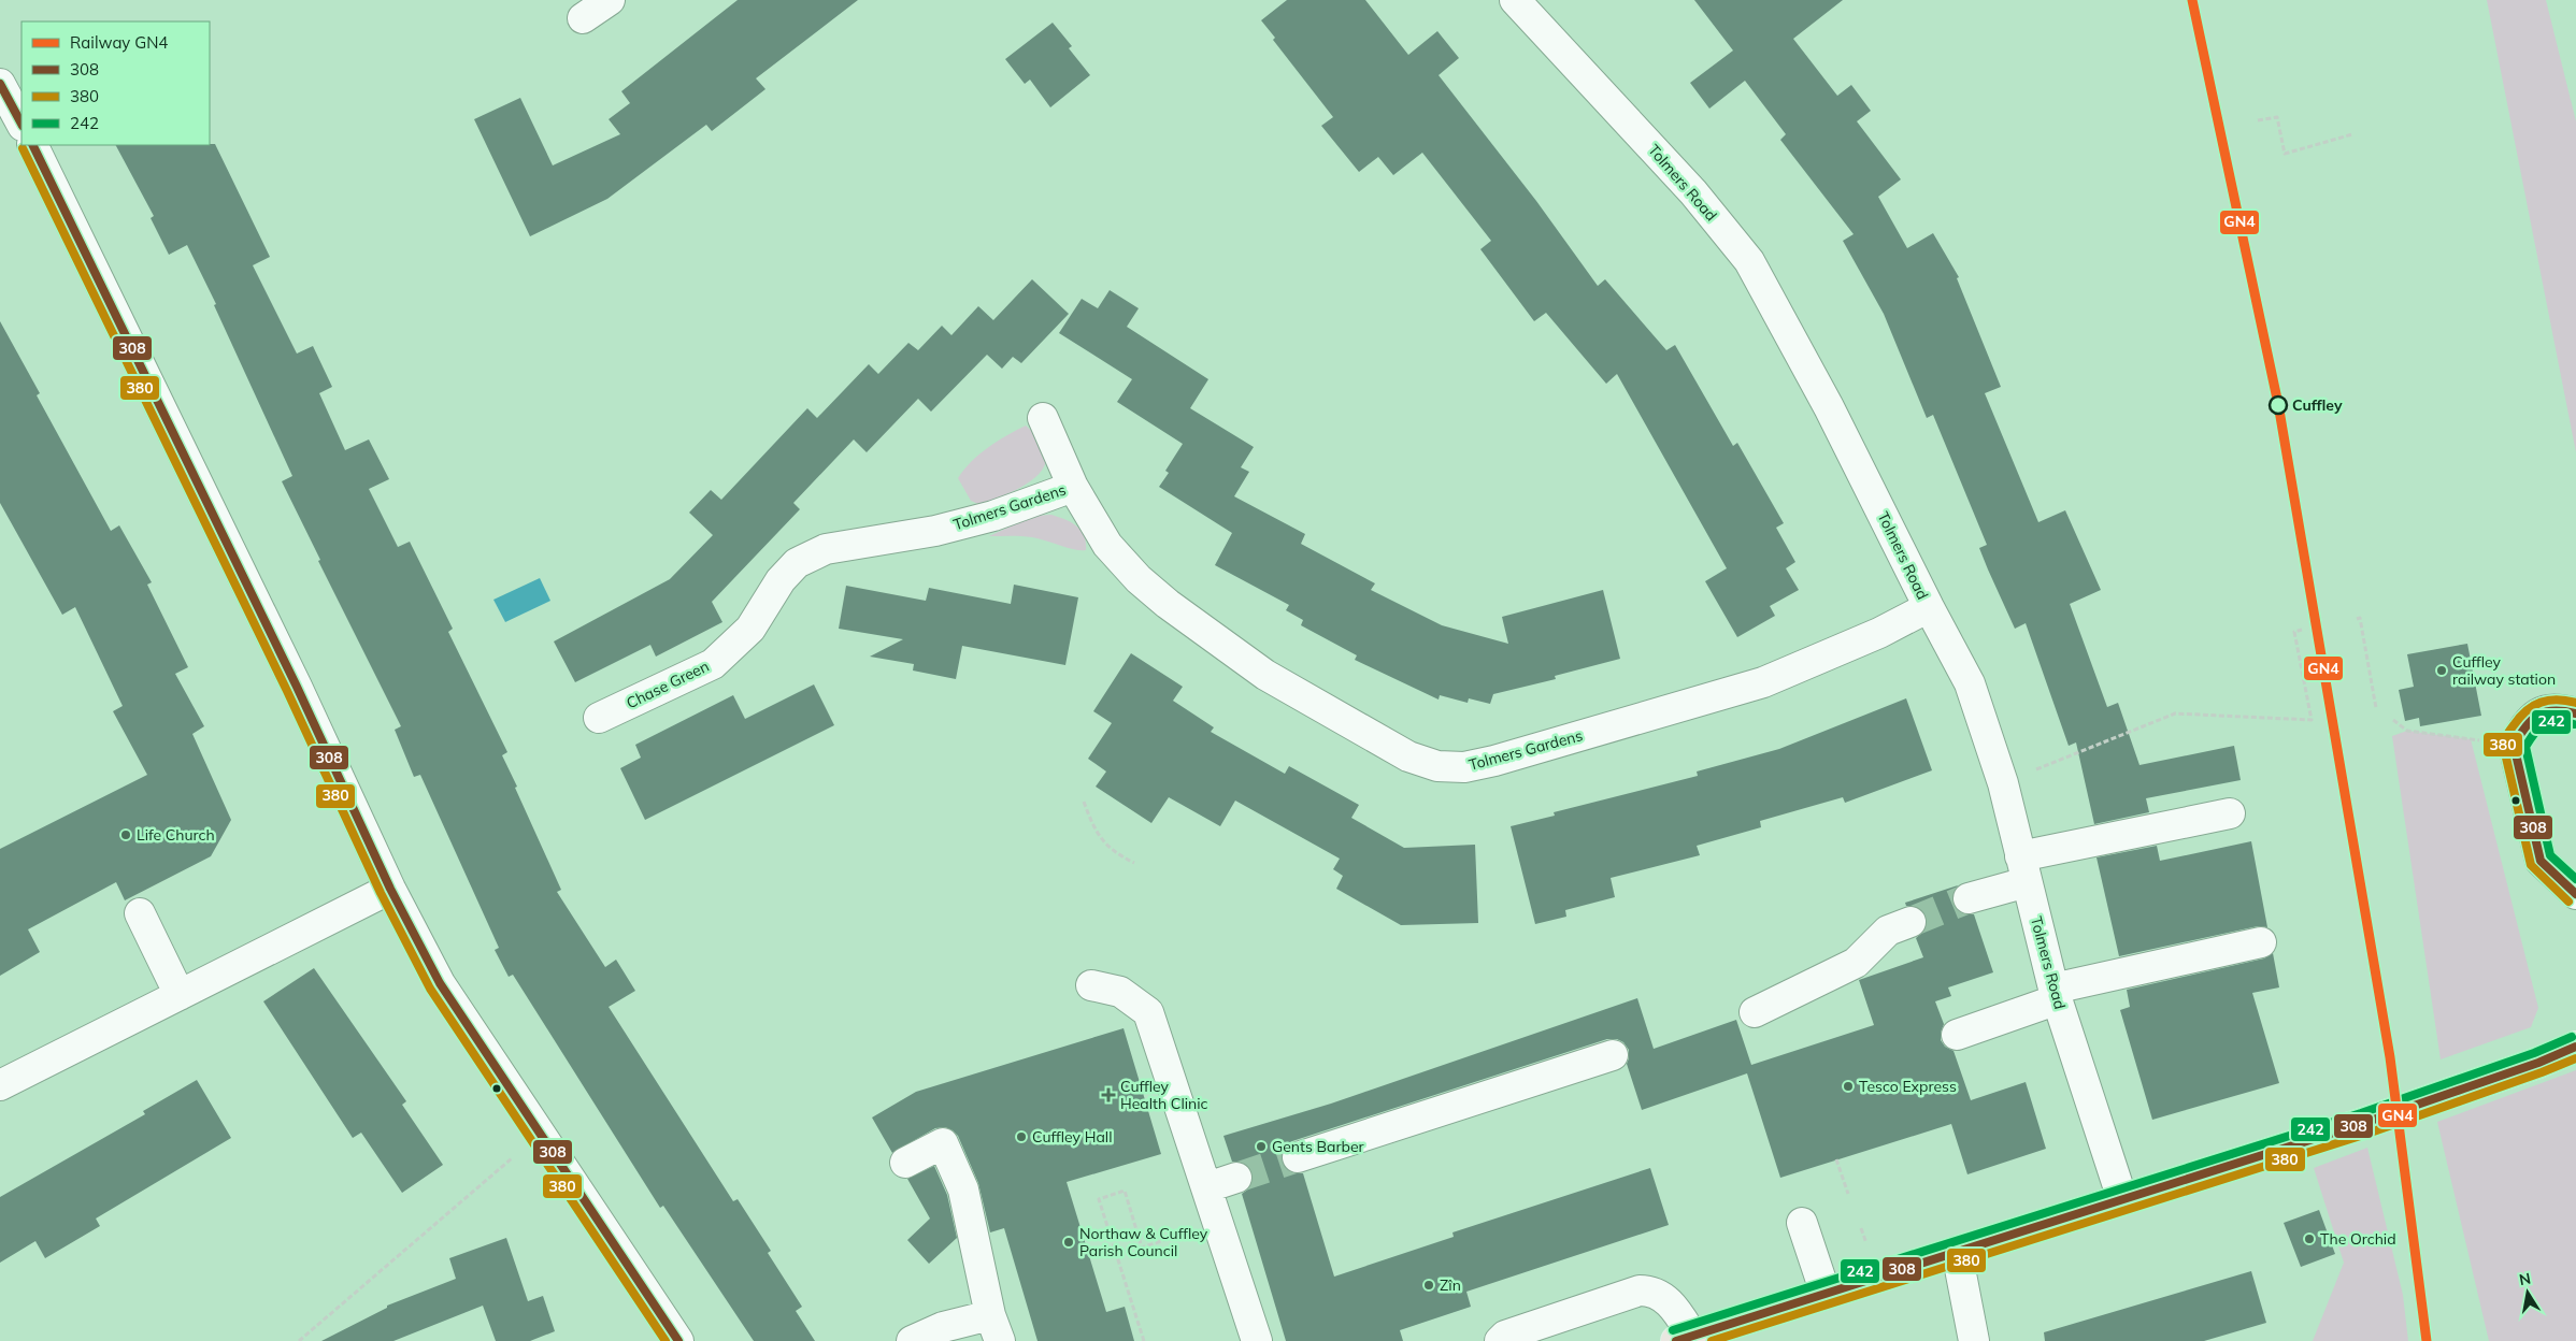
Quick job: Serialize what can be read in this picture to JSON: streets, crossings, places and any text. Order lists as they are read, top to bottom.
{
  "streets": {
    "street": ["Tolmers Road", "Tolmers Gardens", "Chase Green"]
  },
  "crossings": [
    ["Tolmers Road", "Tolmers Gardens"],
    ["Tolmers Gardens", "Chase Green"]
  ],
  "places": {
    "other": [
      "Cuffley",
      "Cuffley railway station",
      "Life Church",
      "Tesco Express",
      "Cuffley Hall",
      "Gents Barber",
      "The Orchid",
      "Northaw & Cuffley Parish Council",
      "Zîn"
    ],
    "health": ["Cuffley Health Clinic"]
  },
  "lines": [
    "rail line GN4",
    "transit line 308",
    "transit line 380",
    "transit line 242"
  ],
  "legend": [
    "Railway GN4",
    "308",
    "380",
    "242"
  ],
  "north": "top"
}
